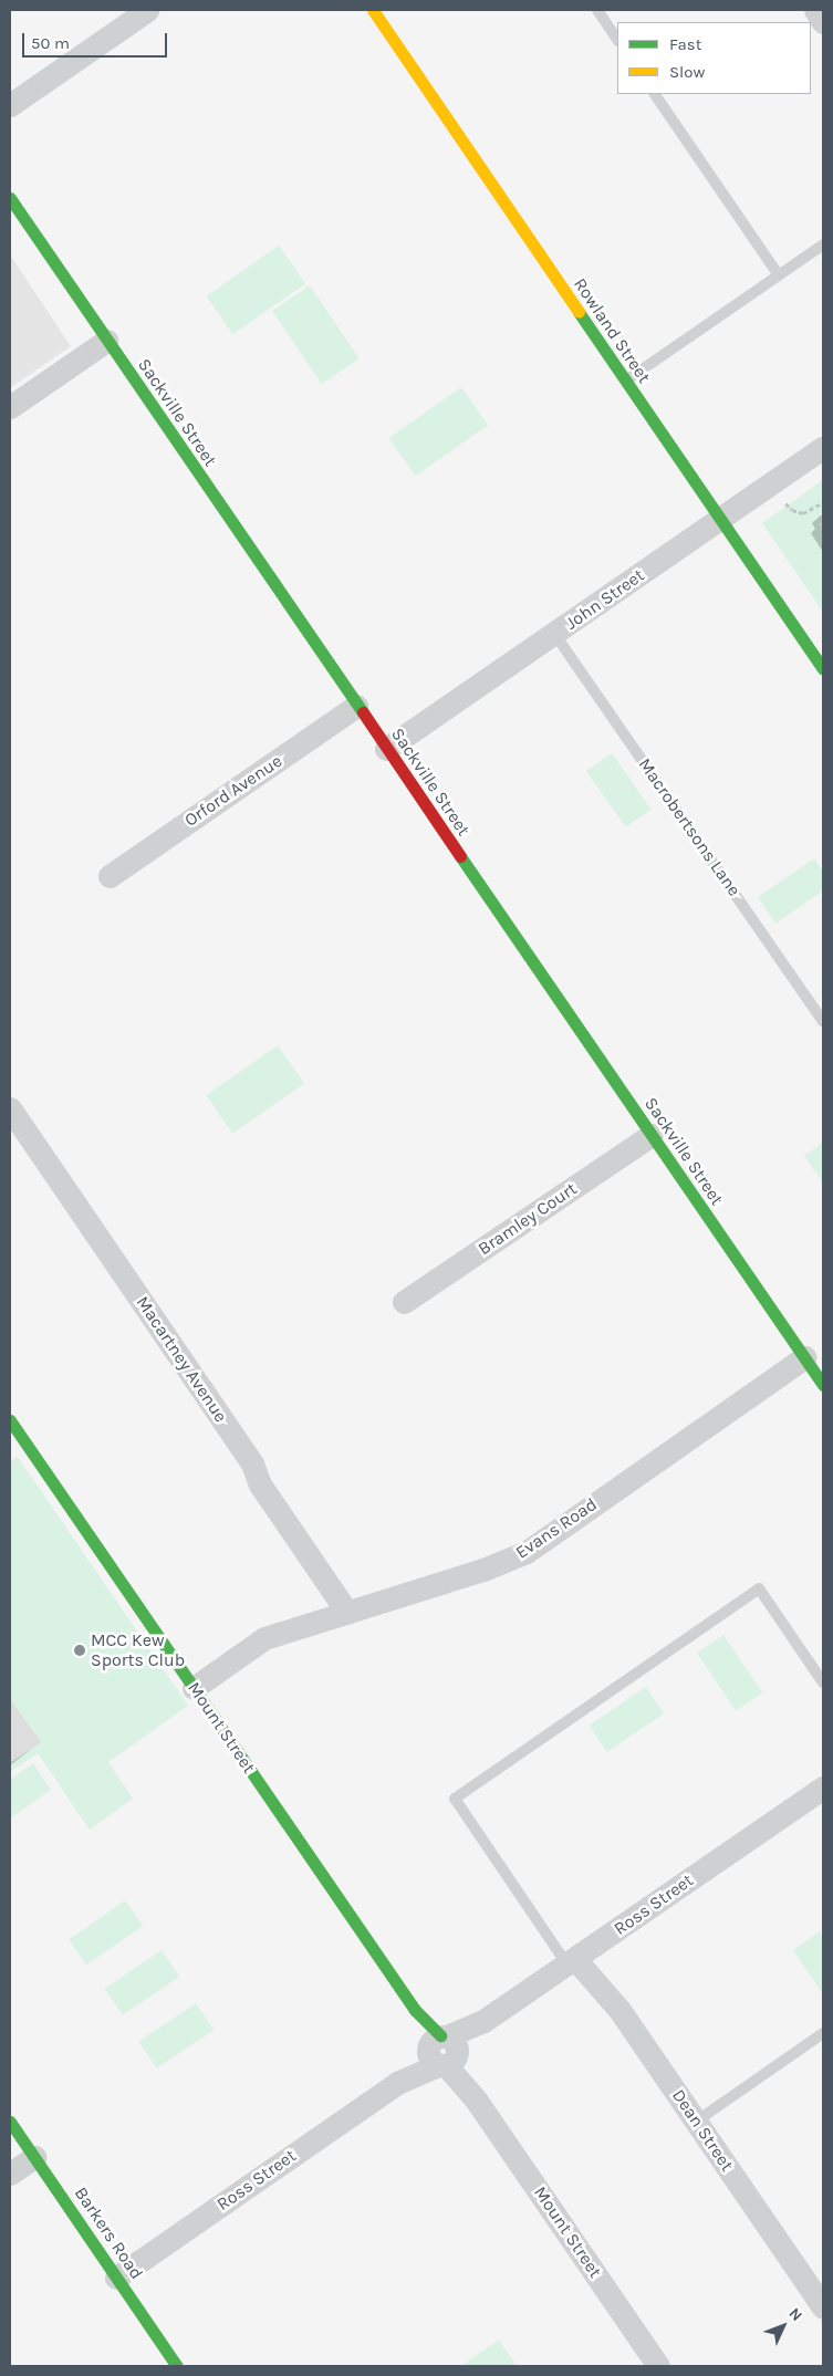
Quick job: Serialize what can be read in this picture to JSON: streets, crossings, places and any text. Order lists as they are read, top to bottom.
{
  "streets": {
    "street": [
      "Rowland Street",
      "Sackville Street",
      "John Street",
      "Orford Avenue",
      "Bramley Court",
      "Macartney Avenue",
      "Evans Road",
      "Mount Street",
      "Ross Street",
      "Dean Street",
      "Barkers Road"
    ],
    "lane": ["Macrobertsons Lane"]
  },
  "crossings": [
    ["Rowland Street", "John Street"],
    ["Sackville Street", "John Street"],
    ["Sackville Street", "Orford Avenue"],
    ["Sackville Street", "Bramley Court"],
    ["Sackville Street", "Evans Road"],
    ["John Street", "Macrobertsons Lane"],
    ["Macartney Avenue", "Evans Road"],
    ["Evans Road", "Mount Street"],
    ["Mount Street", "Ross Street"],
    ["Ross Street", "Dean Street"],
    ["Ross Street", "Barkers Road"]
  ],
  "places": ["MCC Kew Sports Club"],
  "legend": ["Fast", "Slow"],
  "scale_bar": "50 m",
  "north": "top right"
}
